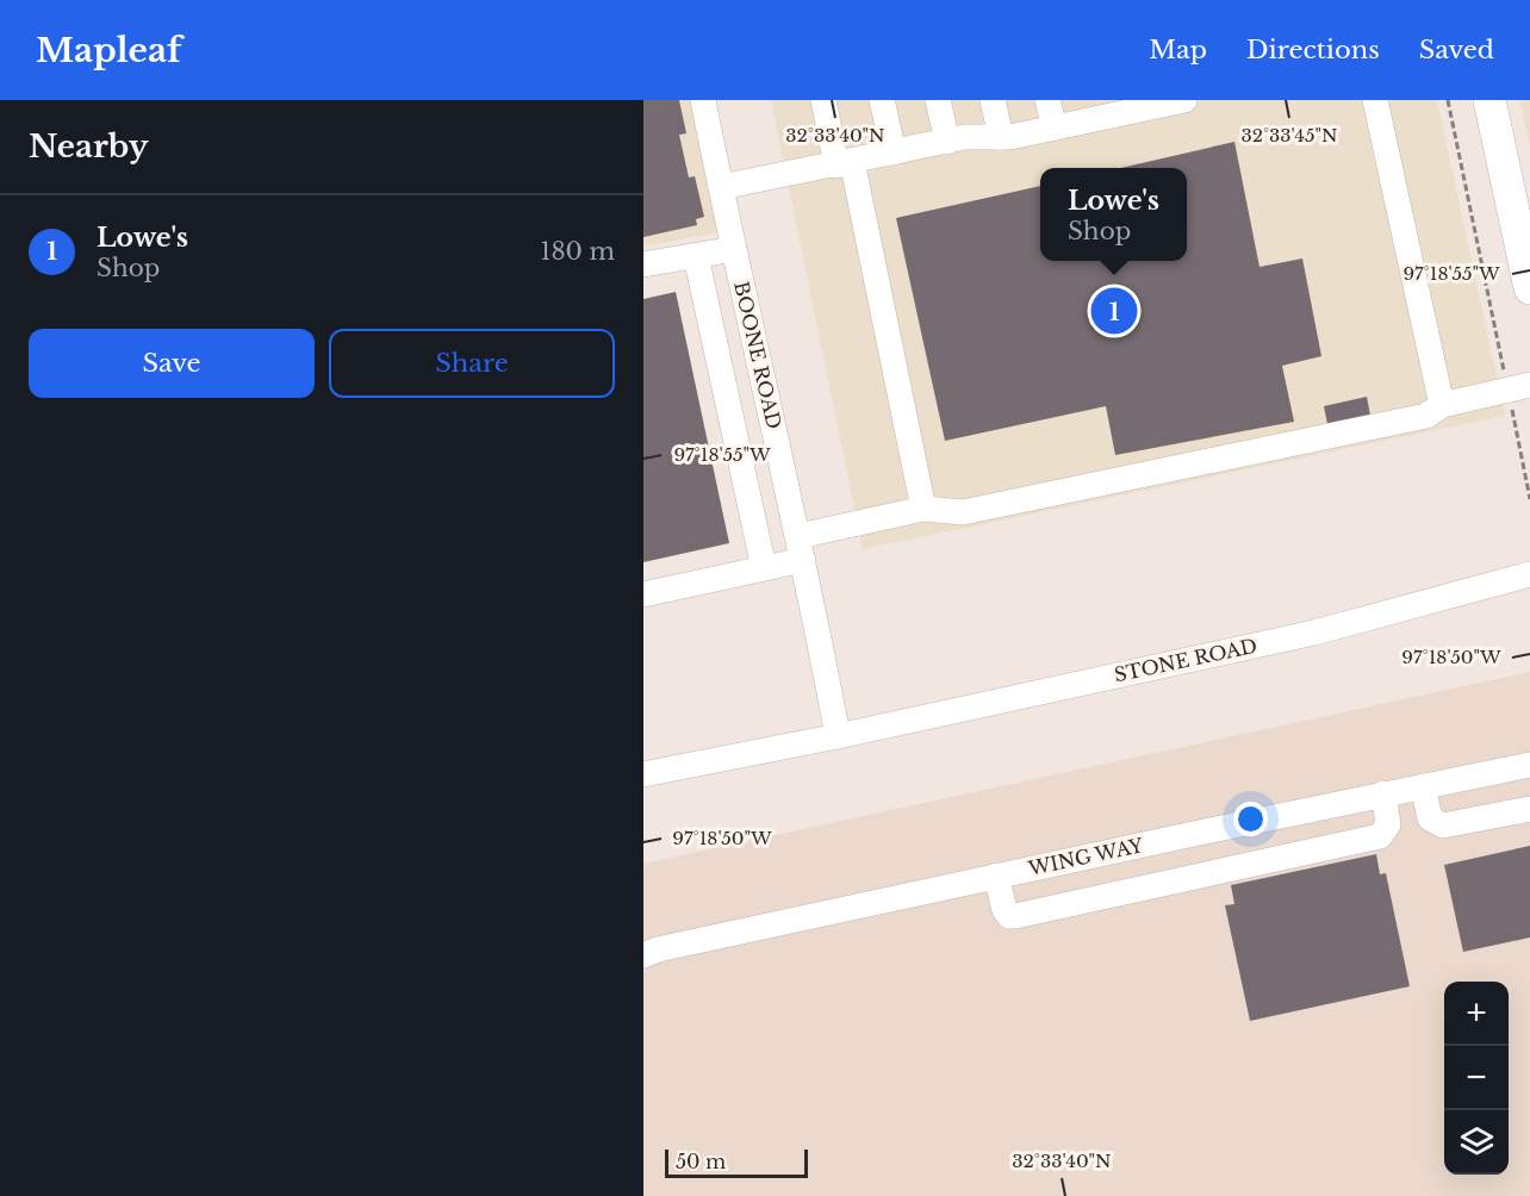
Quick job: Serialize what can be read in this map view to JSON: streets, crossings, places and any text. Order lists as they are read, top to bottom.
{
  "streets": {
    "street": ["BOONE ROAD", "STONE ROAD", "WING WAY"]
  },
  "crossings": [
    ["BOONE ROAD", "STONE ROAD"]
  ],
  "scale_bar": "50 m",
  "page": {
    "header": "Mapleaf",
    "nav": ["Map", "Directions", "Saved"],
    "heading": "Nearby",
    "popup": ["Lowe's", "Shop"],
    "list": [
      {
        "mark": "1",
        "name": "Lowe's",
        "note": "Shop",
        "value": "180 m"
      }
    ],
    "pins": "1",
    "buttons": ["Save", "Share"],
    "map_buttons": ["+", "−"],
    "scale": "50 m"
  },
  "coordinates": [
    "32°33'40\"N",
    "32°33'45\"N",
    "97°18'55\"W",
    "97°18'50\"W"
  ]
}
